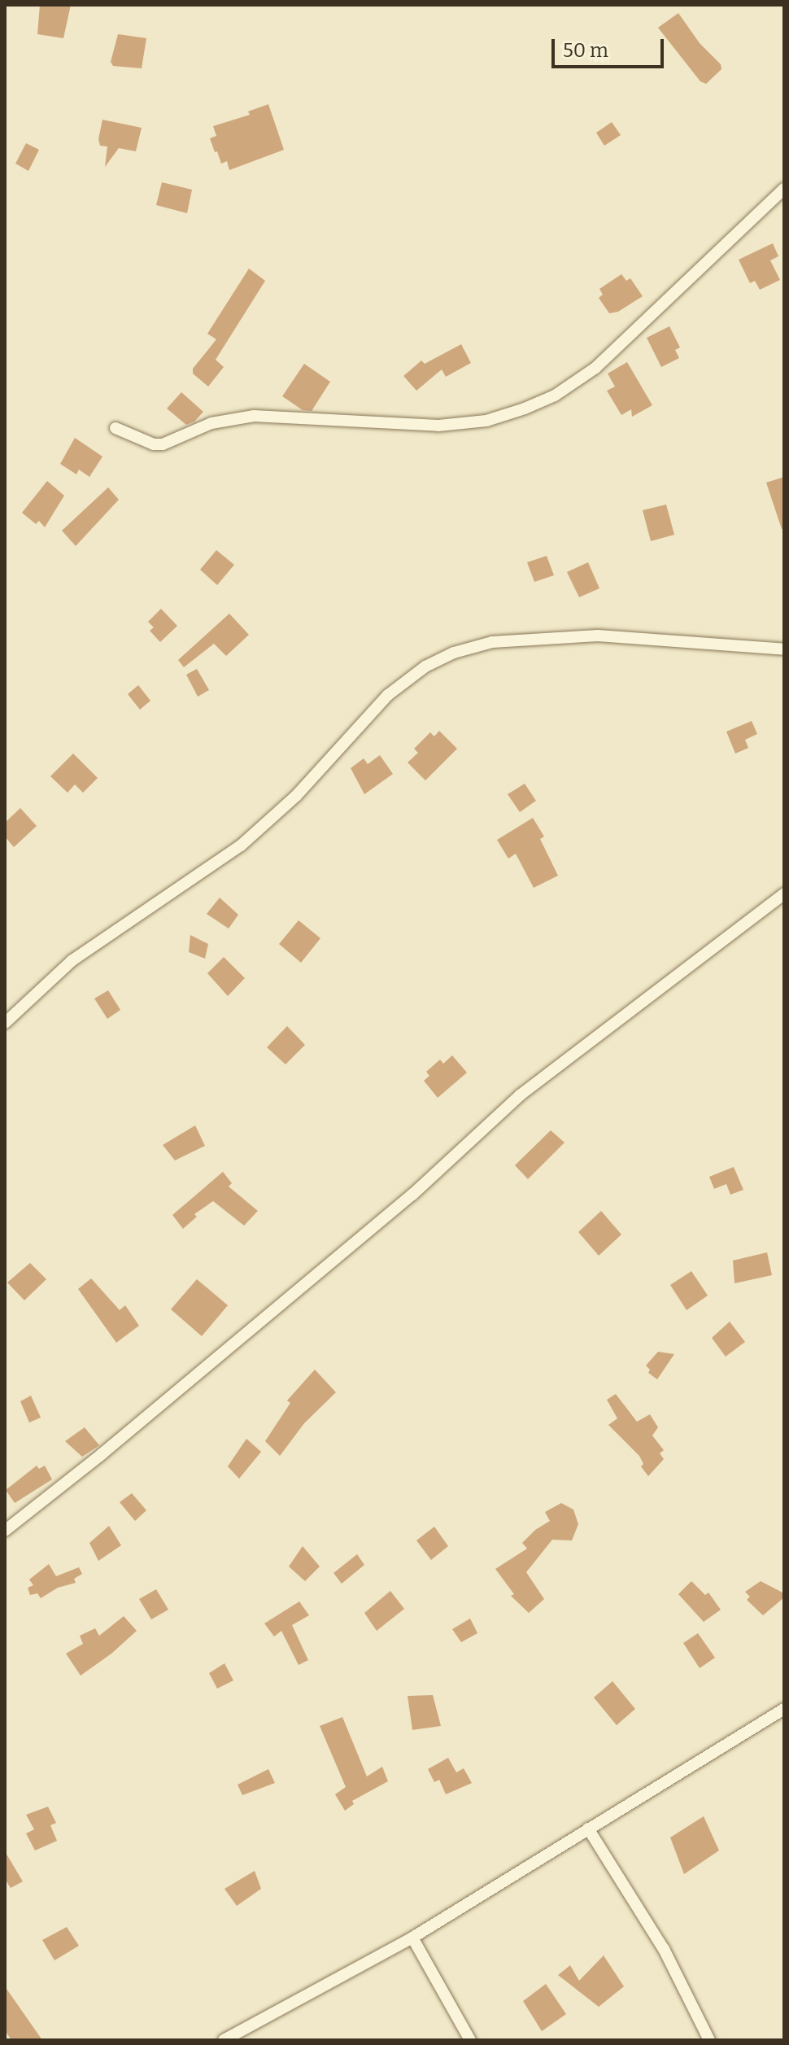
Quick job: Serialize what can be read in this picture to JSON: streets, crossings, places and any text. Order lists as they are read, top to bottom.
{
  "scale_bar": "50 m"
}
